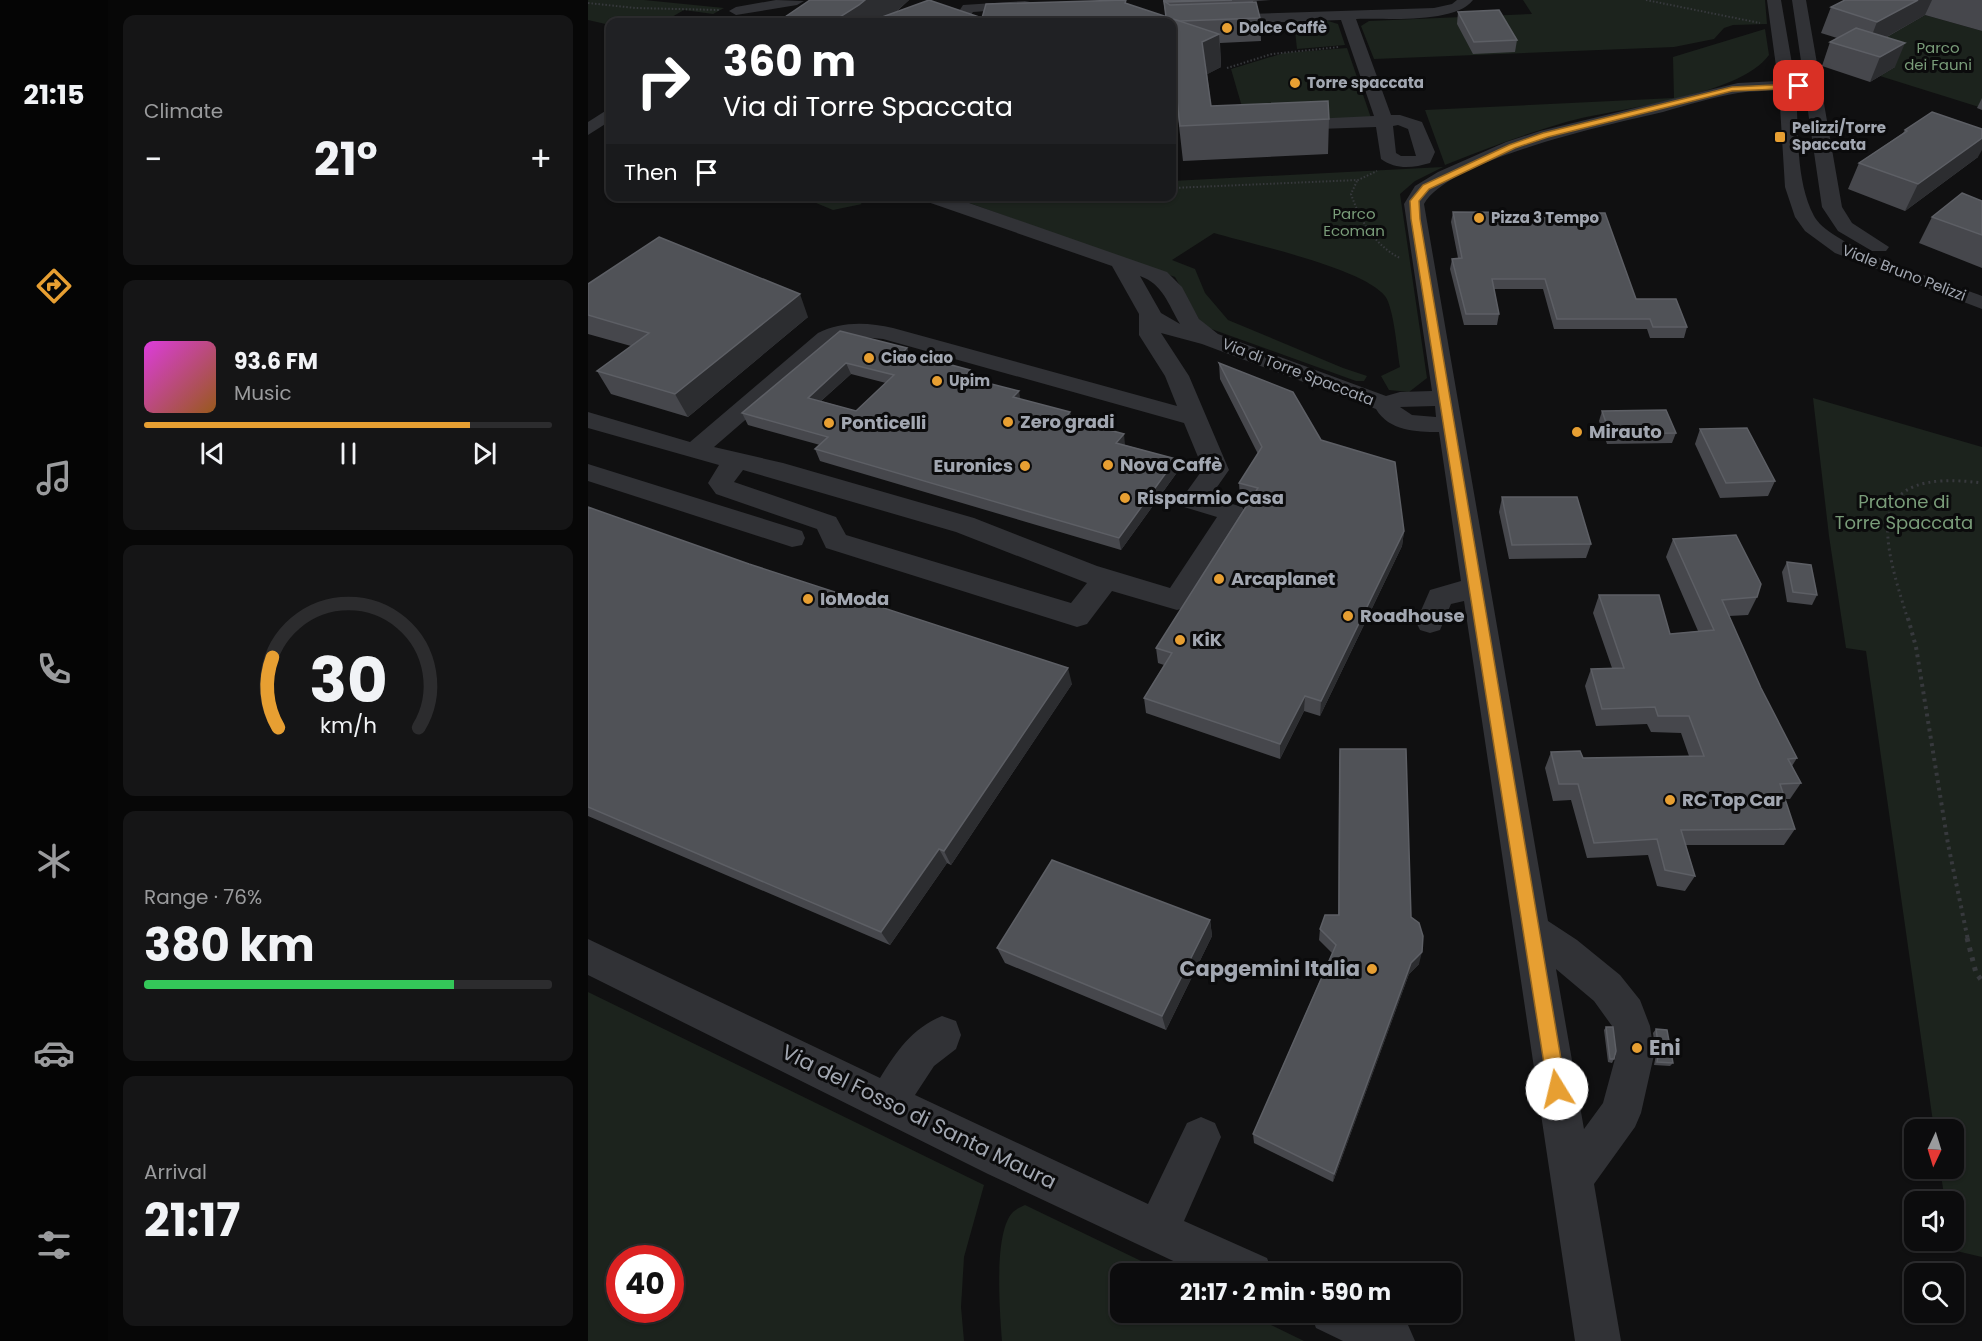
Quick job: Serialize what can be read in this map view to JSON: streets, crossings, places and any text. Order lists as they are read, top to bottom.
{
  "streets": {
    "street": ["Viale Bruno Pelizzi", "Via di Torre Spaccata", "Via del Fosso di Santa Maura"]
  },
  "parks": ["Parco dei Fauni", "Parco Ecoman", "Pratone di Torre Spaccata"],
  "places": {
    "other": [
      "Dolce Caffè",
      "Torre spaccata",
      "Pizza 3 Tempo",
      "Ciao ciao",
      "Upim",
      "Zero gradi",
      "Ponticelli",
      "Mirauto",
      "Nova Caffè",
      "Euronics",
      "Risparmio Casa",
      "Arcaplanet",
      "IoModa",
      "Roadhouse",
      "KiK",
      "RC Top Car",
      "Capgemini Italia",
      "Eni"
    ],
    "transit": ["Pelizzi/Torre Spaccata"]
  },
  "north": "bottom",
  "page": {
    "tabs": "21:15",
    "tile": [
      "Climate",
      ["Range · 76%", "380 km"],
      ["Arrival", "21:17"]
    ],
    "turn": ["360 m", "Via di Torre Spaccata"],
    "heat": ["−", "21°", "+"],
    "then": "Then",
    "song": ["93.6 FM", "Music"],
    "limit": "40",
    "trip": "21:17 · 2 min · 590 m",
    "gauge": ["30", "km/h"]
  }
}
